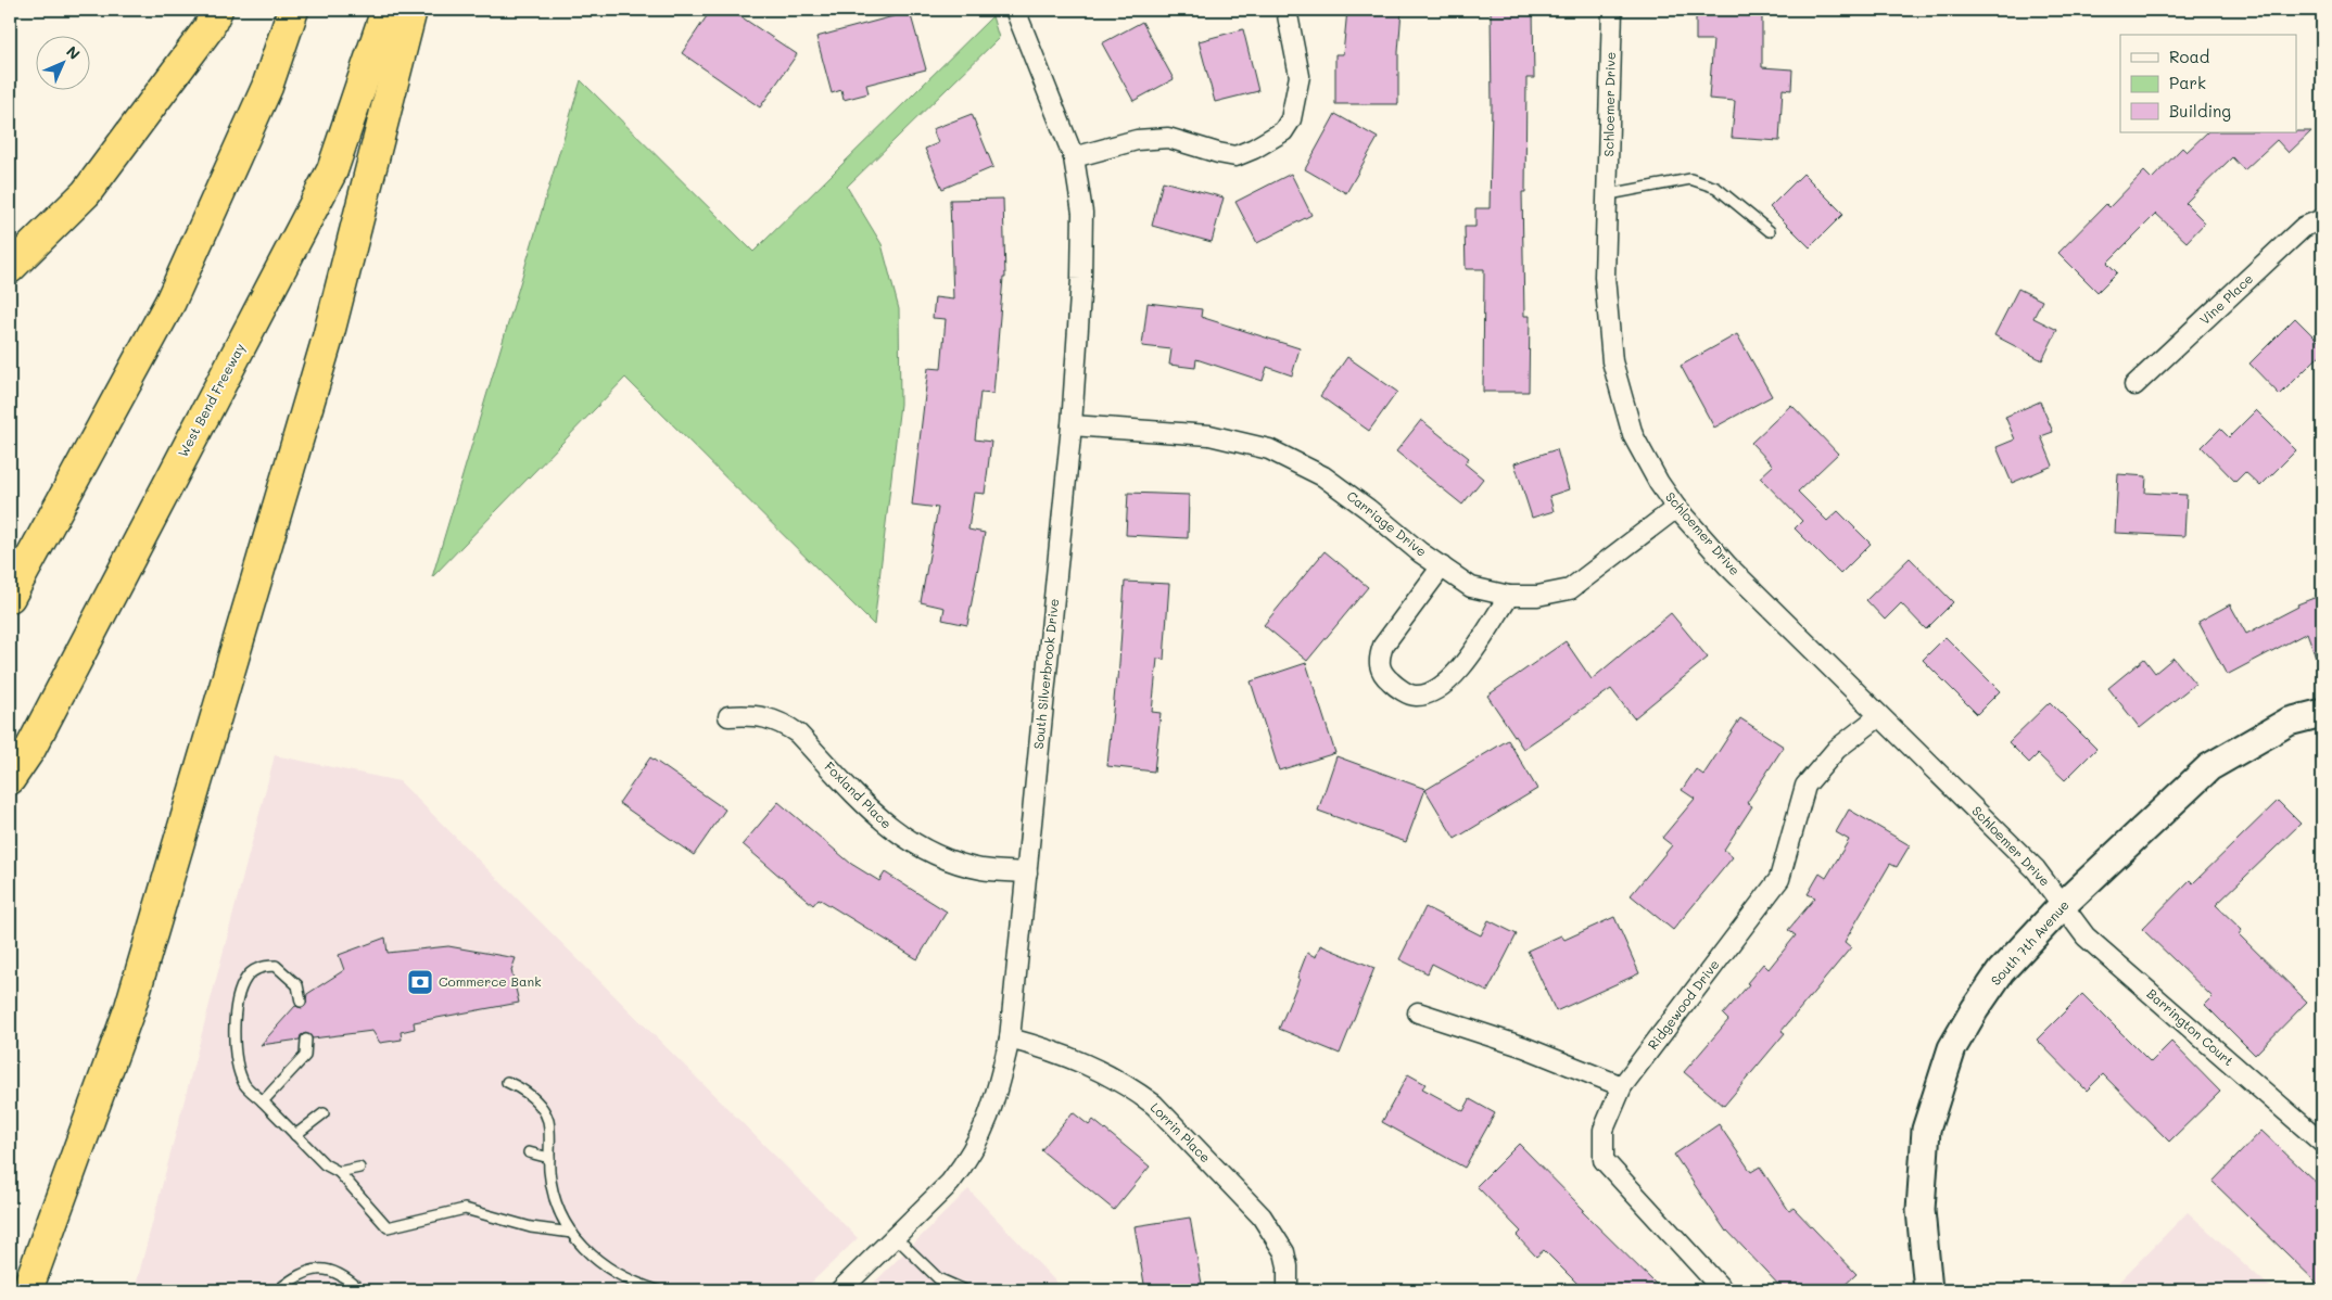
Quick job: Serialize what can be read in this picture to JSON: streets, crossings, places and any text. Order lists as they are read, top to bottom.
{
  "streets": {
    "highway": ["West Bend Freeway"],
    "street": [
      "Schloemer Drive",
      "Vine Place",
      "Carriage Drive",
      "South Silverbrook Drive",
      "Foxland Place",
      "South 7th Avenue",
      "Ridgewood Drive",
      "Barrington Court",
      "Lorrin Place"
    ]
  },
  "crossings": [
    ["Schloemer Drive", "Carriage Drive"],
    ["Schloemer Drive", "South 7th Avenue"],
    ["Schloemer Drive", "Ridgewood Drive"],
    ["Schloemer Drive", "Barrington Court"],
    ["Carriage Drive", "South Silverbrook Drive"],
    ["South Silverbrook Drive", "Foxland Place"],
    ["South Silverbrook Drive", "Lorrin Place"],
    ["South 7th Avenue", "Barrington Court"]
  ],
  "places": {
    "bank": ["Commerce Bank"]
  },
  "legend": ["Road", "Park", "Building"],
  "north": "top right"
}
